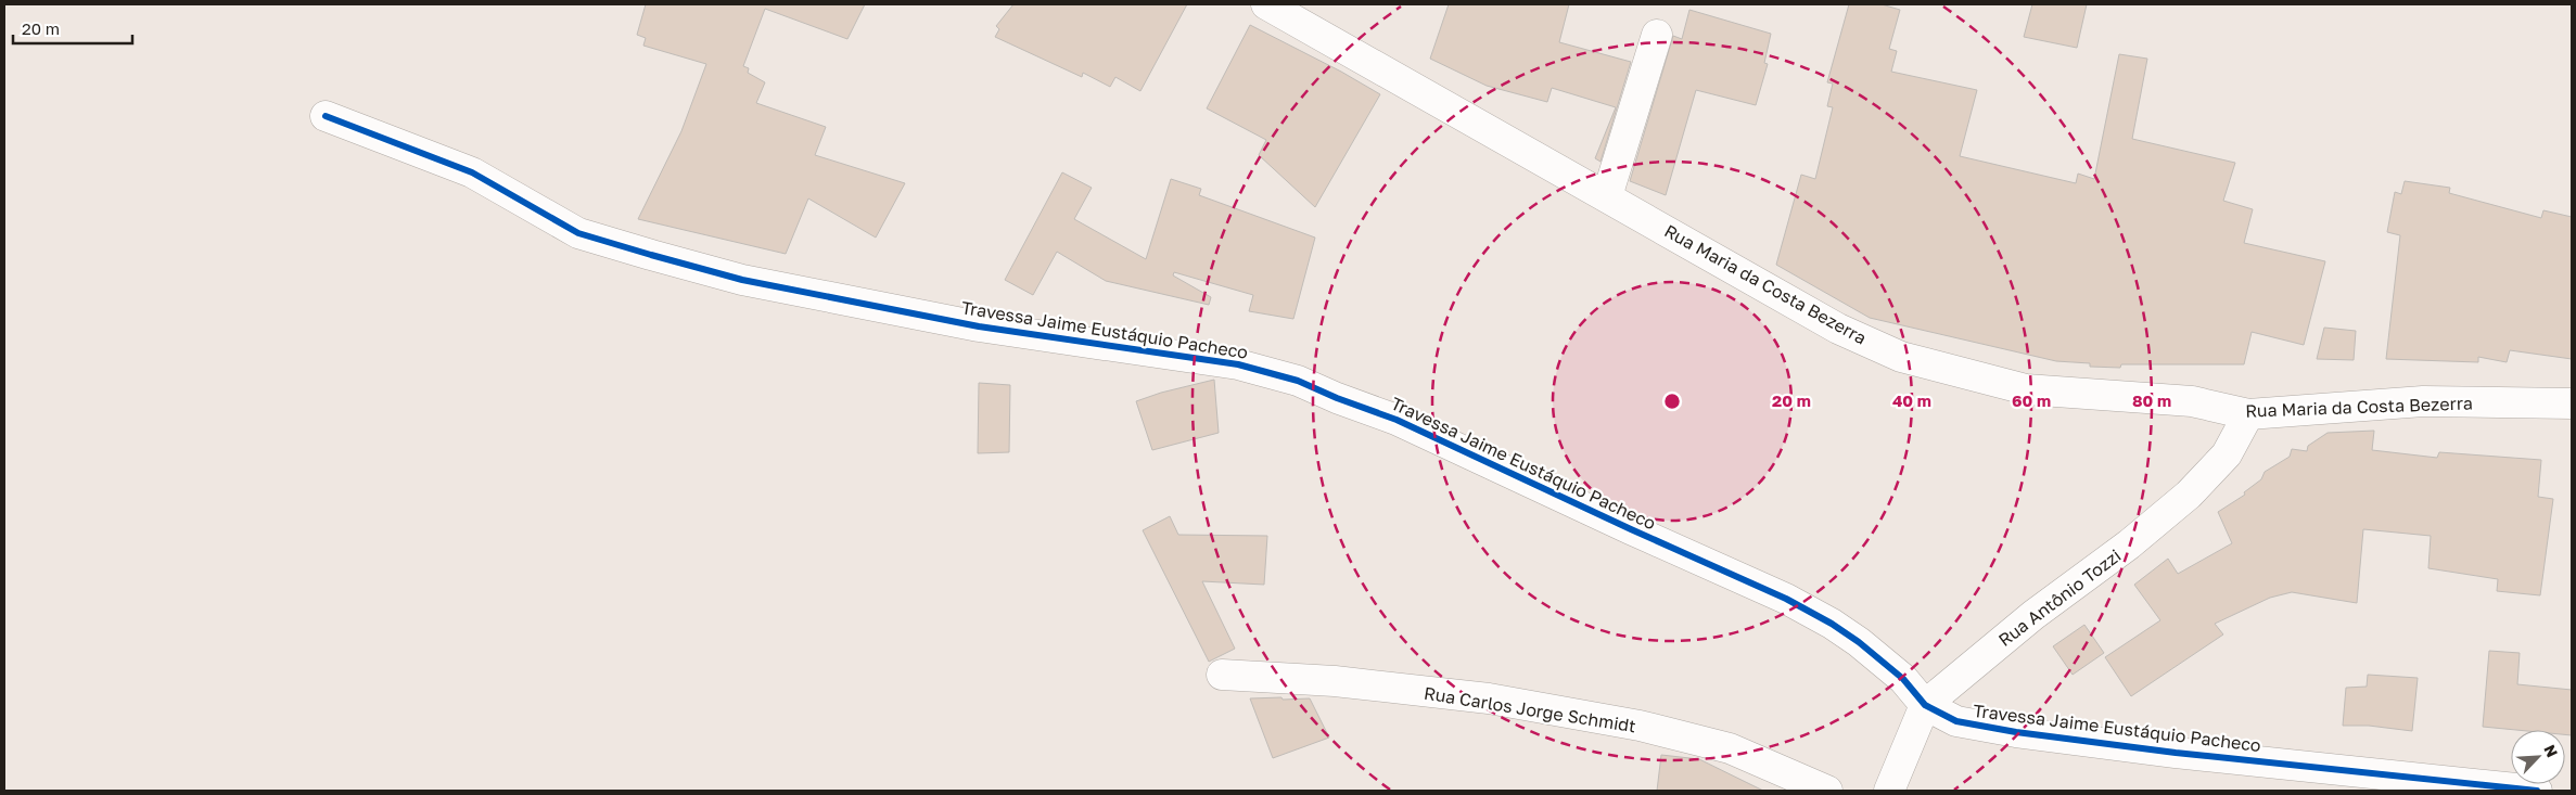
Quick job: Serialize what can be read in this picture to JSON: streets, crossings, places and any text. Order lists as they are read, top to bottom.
{
  "streets": {
    "street": [
      "Rua Maria da Costa Bezerra",
      "Travessa Jaime Eustáquio Pacheco",
      "Rua Antônio Tozzi",
      "Rua Carlos Jorge Schmidt"
    ]
  },
  "crossings": [
    ["Rua Maria da Costa Bezerra", "Rua Antônio Tozzi"],
    ["Travessa Jaime Eustáquio Pacheco", "Rua Antônio Tozzi"]
  ],
  "scale_bar": "20 m",
  "north": "top right",
  "rings": [
    "20 m",
    "40 m",
    "60 m",
    "80 m"
  ]
}
